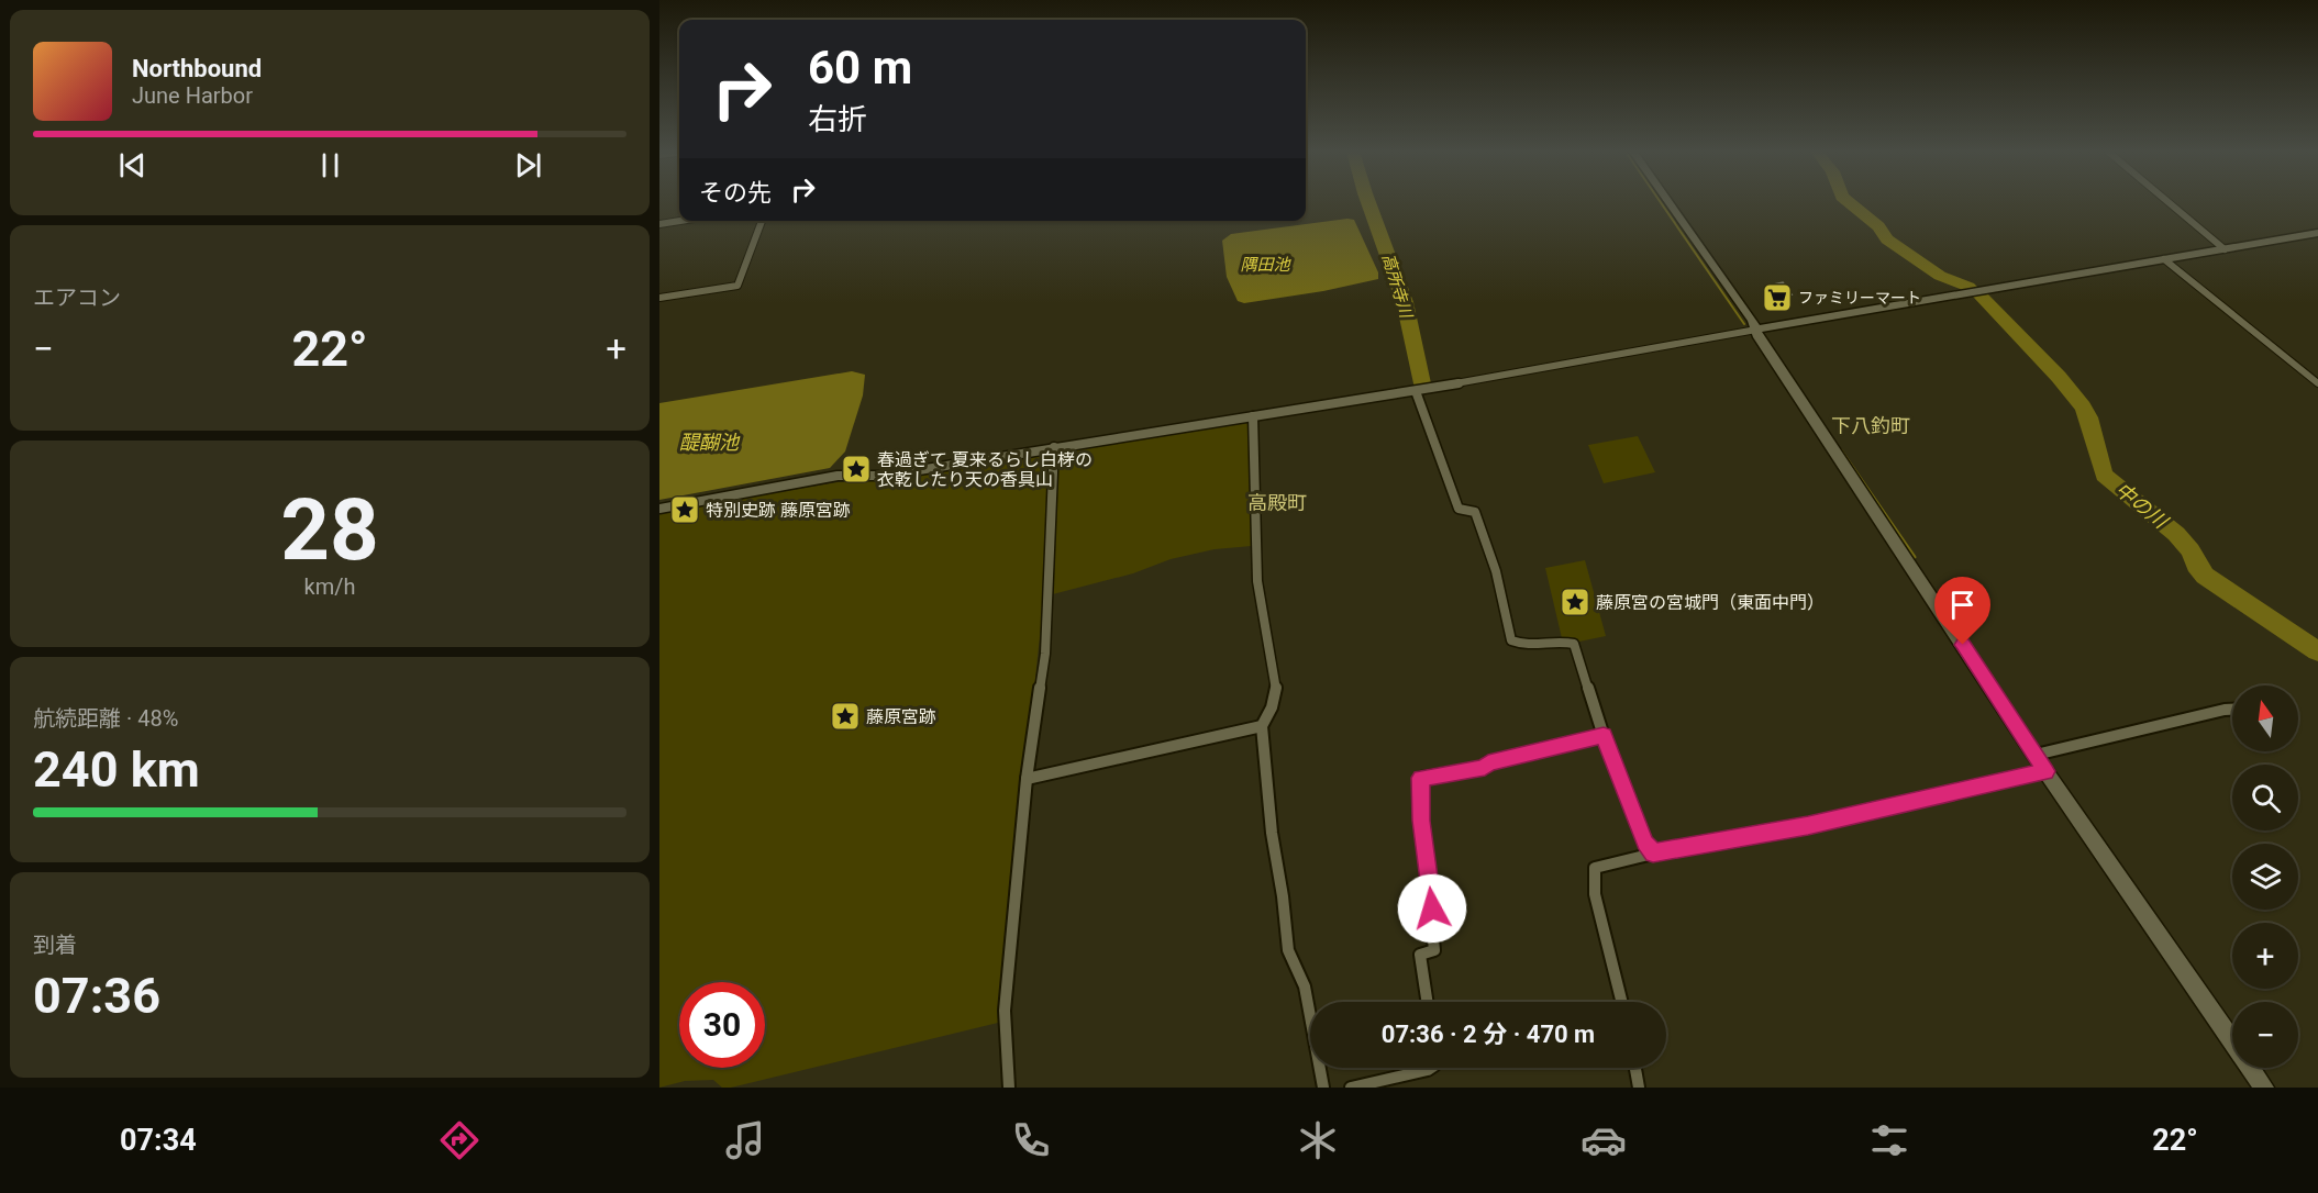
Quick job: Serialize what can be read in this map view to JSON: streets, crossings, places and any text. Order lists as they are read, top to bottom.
{
  "districts": ["下八釣町", "高殿町"],
  "water": [
    "隅田池",
    "高所寺川",
    "醍醐池",
    "中の川"
  ],
  "places": {
    "supermarket": ["ファミリーマート"],
    "place": [
      "春過ぎて 夏来るらし白𣑥の 衣乾したり天の香具山",
      "特別史跡 藤原宮跡",
      "藤原宮の宮城門（東面中門）",
      "藤原宮跡"
    ]
  },
  "north": "top",
  "page": {
    "turn": ["60 m", "右折"],
    "song": ["Northbound", "June Harbor"],
    "then": "その先",
    "tile": [
      "エアコン",
      ["28", "km/h"],
      ["航続距離 · 48%", "240 km"],
      ["到着", "07:36"]
    ],
    "heat": ["−", "22°", "+"],
    "map_buttons": ["+", "−"],
    "limit": "30",
    "trip": "07:36 · 2 分 · 470 m",
    "tabs": ["07:34", "22°"]
  }
}
